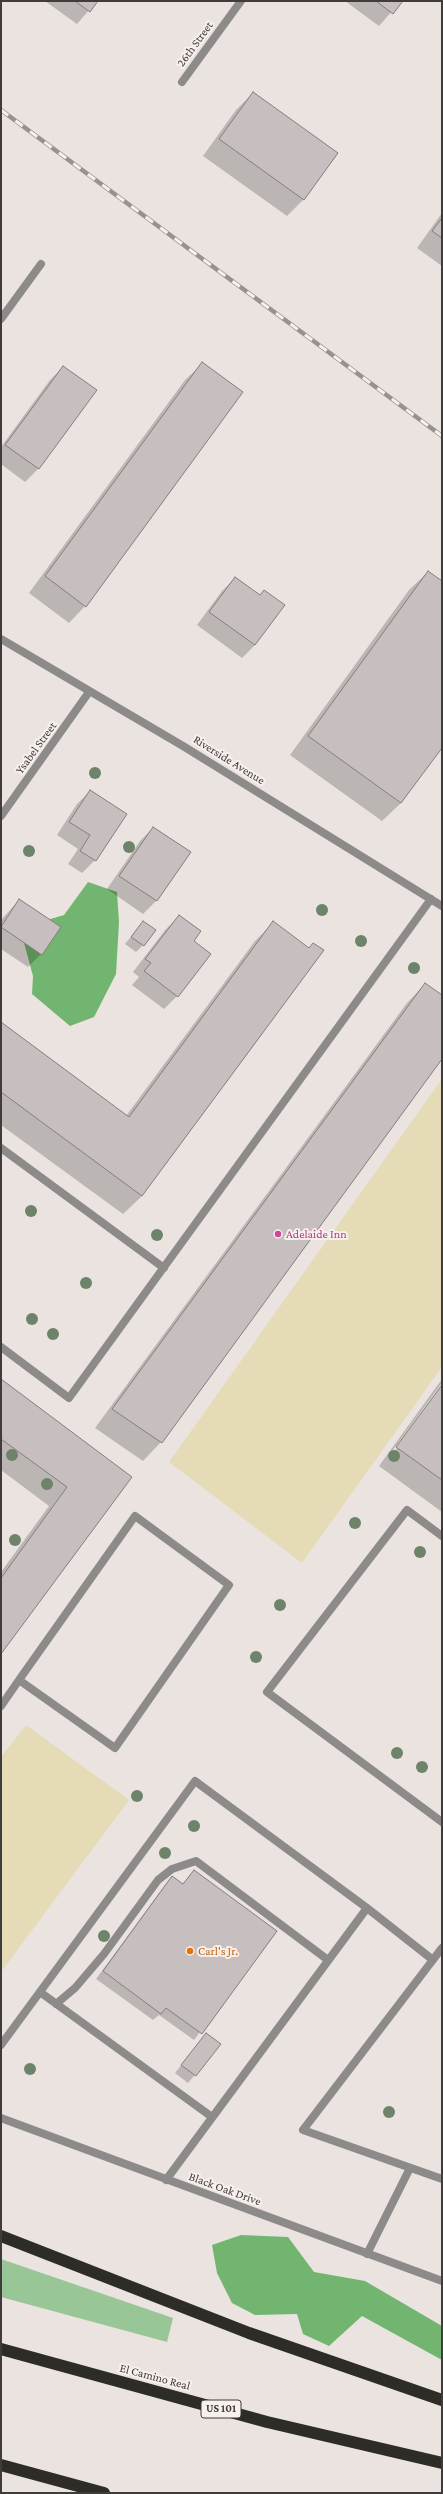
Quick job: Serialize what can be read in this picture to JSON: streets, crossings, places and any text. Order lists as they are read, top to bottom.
{
  "streets": {
    "highway": ["El Camino Real", "US 101"],
    "street": [
      "26th Street",
      "Ysabel Street",
      "Riverside Avenue",
      "Black Oak Drive"
    ]
  },
  "crossings": [
    ["Ysabel Street", "Riverside Avenue"]
  ],
  "places": ["Adelaide Inn", "Carl's Jr."]
}
